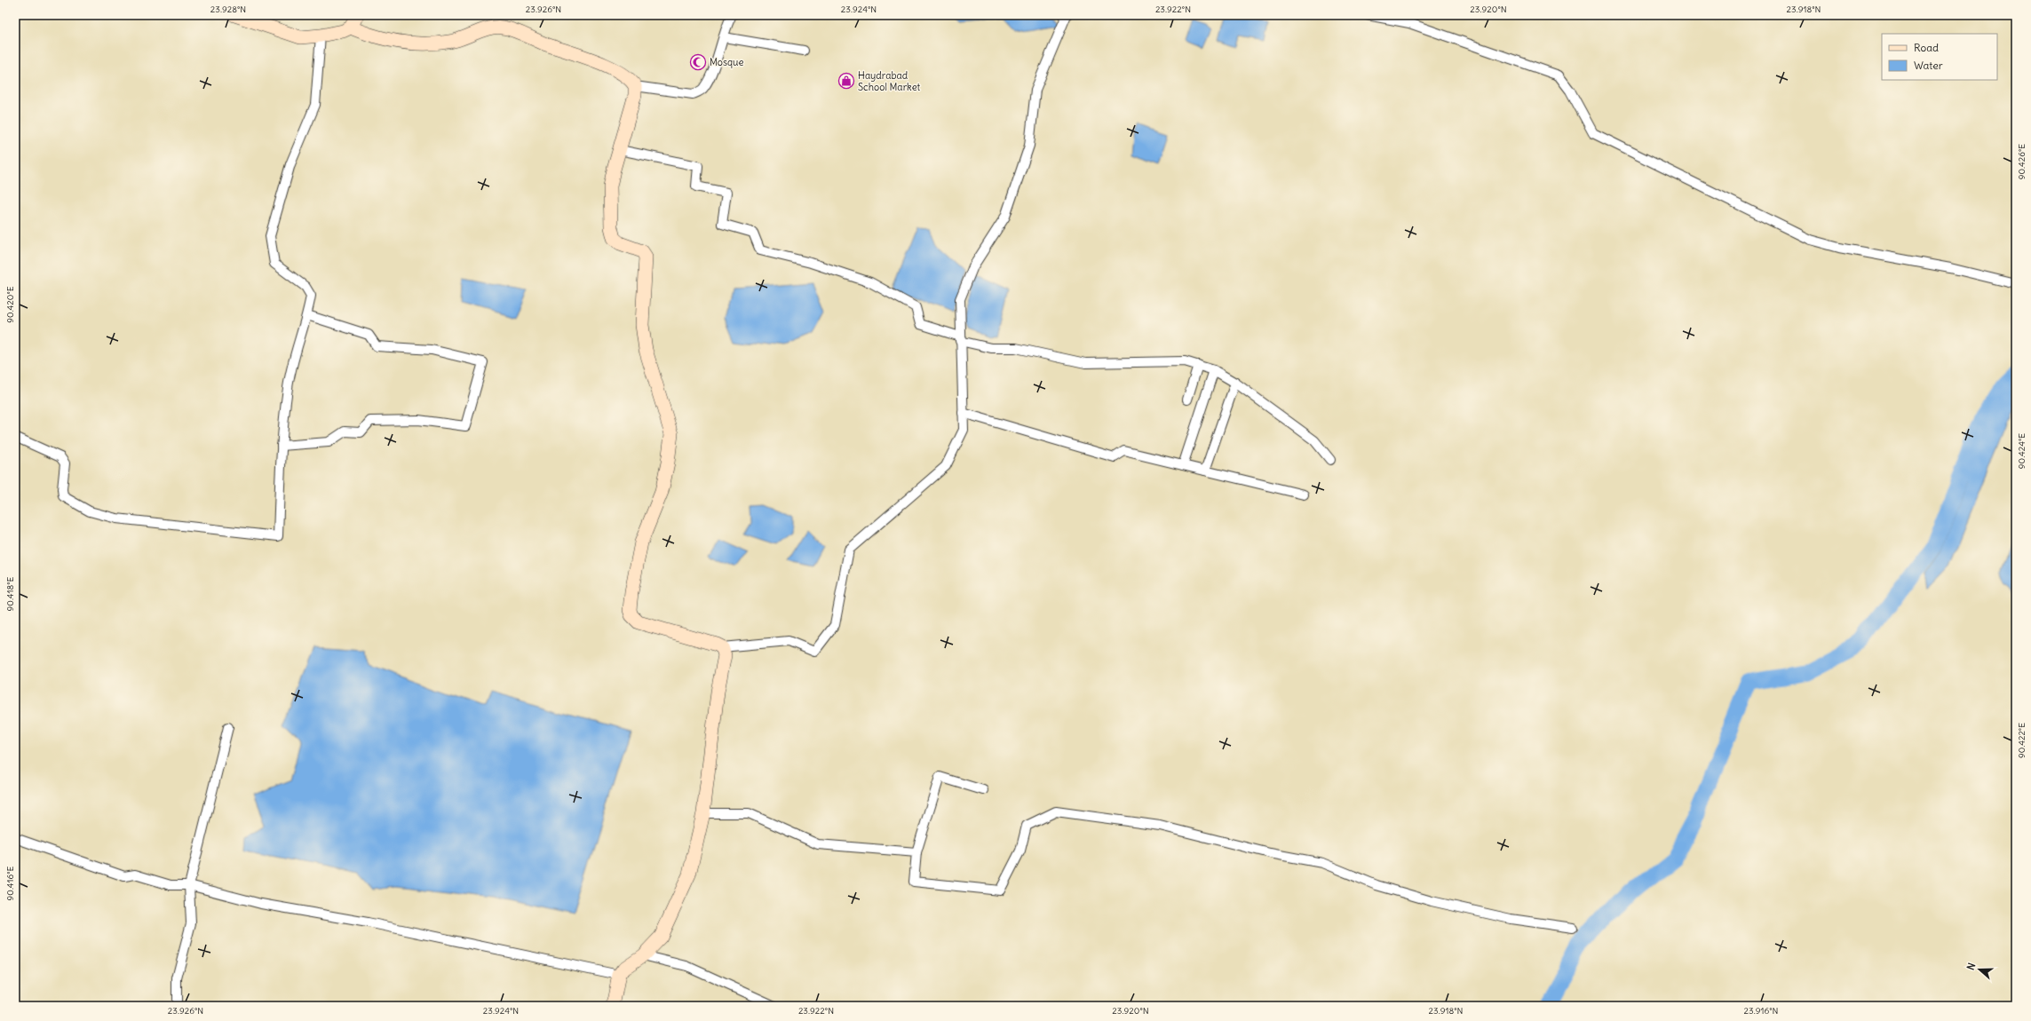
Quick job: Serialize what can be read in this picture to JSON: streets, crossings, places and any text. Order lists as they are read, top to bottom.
{
  "places": {
    "mosque": ["Mosque"],
    "shop": ["Haydrabad School Market"]
  },
  "legend": ["Road", "Water"],
  "north": "left",
  "coordinates": [
    "23.928°N",
    "23.926°N",
    "23.924°N",
    "23.922°N",
    "23.920°N",
    "23.918°N",
    "90.426°E",
    "90.420°E",
    "90.424°E",
    "90.418°E",
    "90.422°E",
    "90.416°E",
    "23.916°N"
  ]
}
